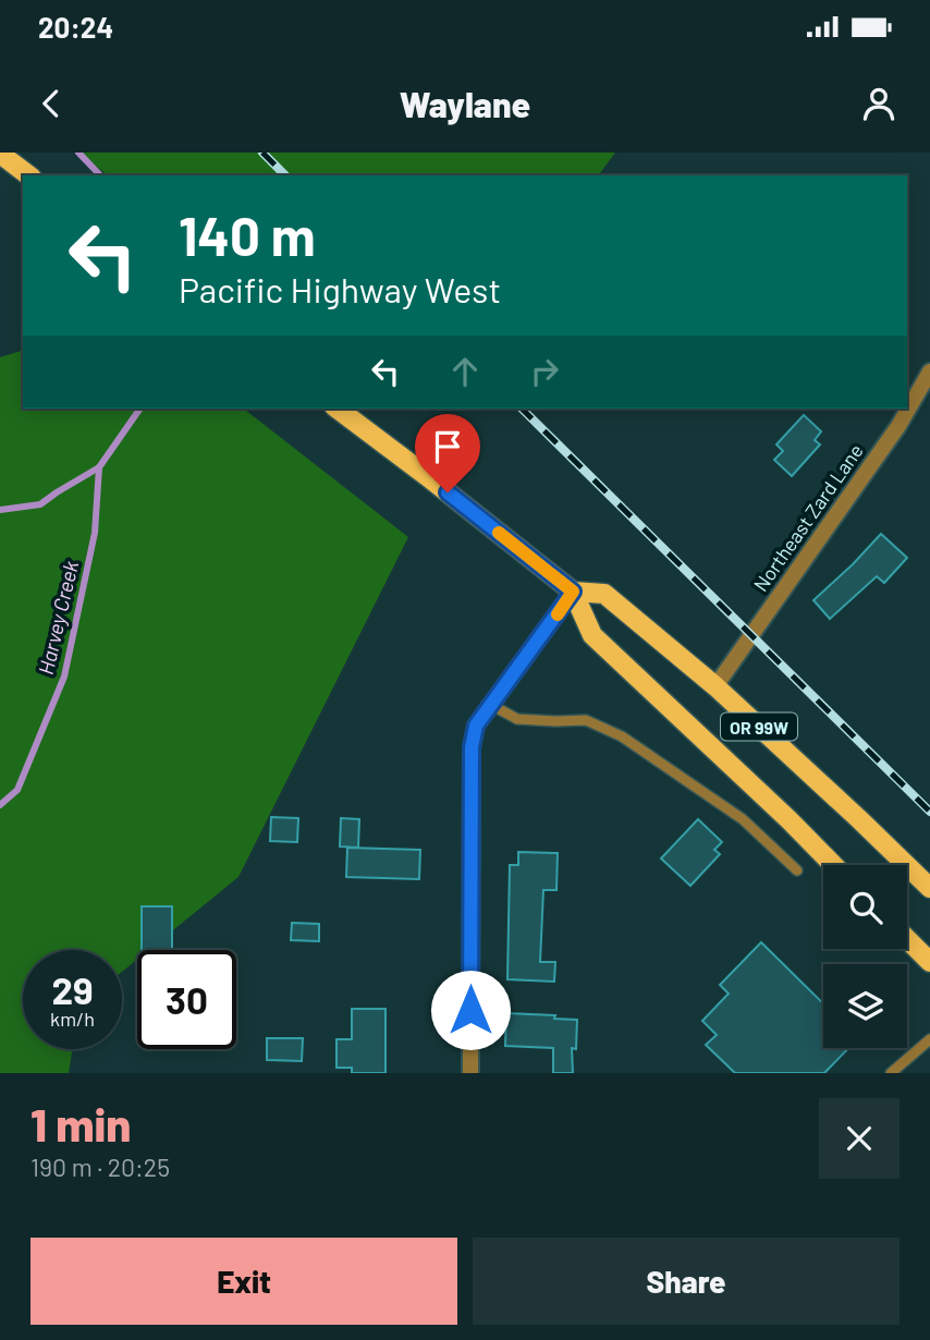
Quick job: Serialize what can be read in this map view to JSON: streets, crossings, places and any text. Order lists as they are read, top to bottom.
{
  "streets": {
    "main road": ["OR 99W"],
    "street": ["Northeast Zard Lane"]
  },
  "crossings": [
    ["Northeast Zard Lane", "OR 99W"]
  ],
  "water": ["Harvey Creek"],
  "page": {
    "status": "20:24",
    "header": "Waylane",
    "turn": ["140 m", "Pacific Highway West"],
    "speed": "29 km/h",
    "limit": "30",
    "heading": ["1 min", "190 m · 20:25"],
    "buttons": ["Exit", "Share"]
  }
}
